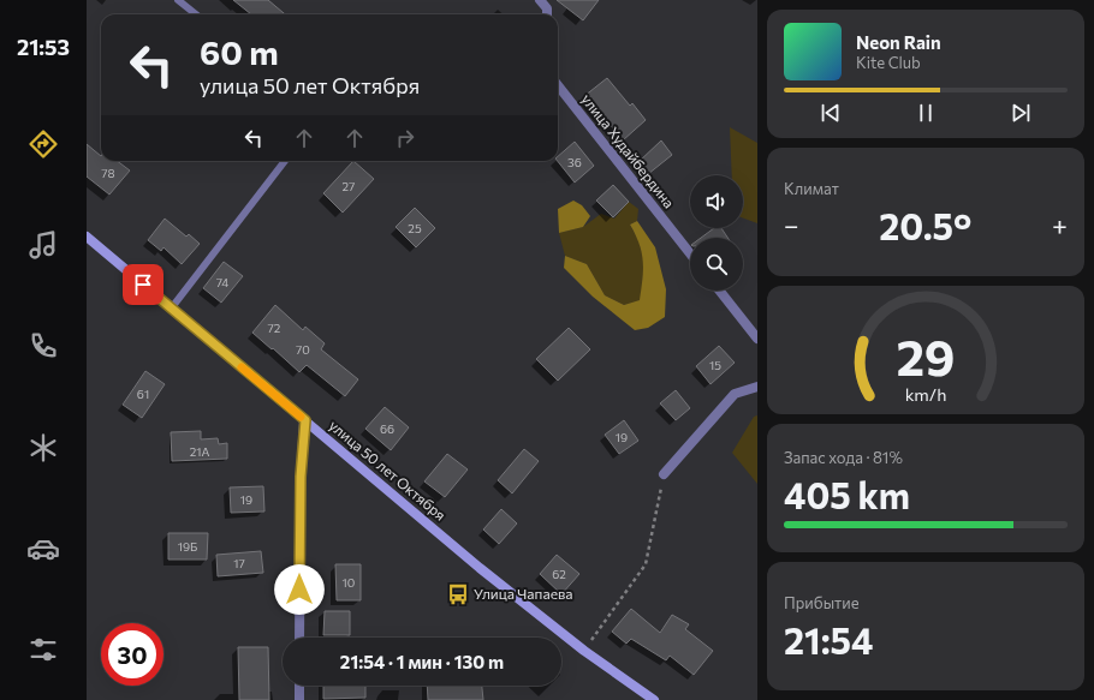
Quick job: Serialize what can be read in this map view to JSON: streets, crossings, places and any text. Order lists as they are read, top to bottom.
{
  "streets": {
    "main road": ["улица 50 лет Октября"],
    "street": ["улица Худайбердина"]
  },
  "places": {
    "bus stop": ["Улица Чапаева"]
  },
  "house_numbers": [
    "36",
    "78",
    "27",
    "25",
    "74",
    "72",
    "70",
    "15",
    "61",
    "66",
    "19",
    "21А",
    "19",
    "19Б",
    "17",
    "62",
    "10"
  ],
  "page": {
    "tabs": "21:53",
    "turn": ["60 m", "улица 50 лет Октября"],
    "song": ["Neon Rain", "Kite Club"],
    "tile": [
      "Климат",
      ["Запас хода · 81%", "405 km"],
      ["Прибытие", "21:54"]
    ],
    "heat": ["−", "20.5°", "+"],
    "limit": "30",
    "trip": "21:54 · 1 мин · 130 m",
    "gauge": ["29", "km/h"]
  }
}
